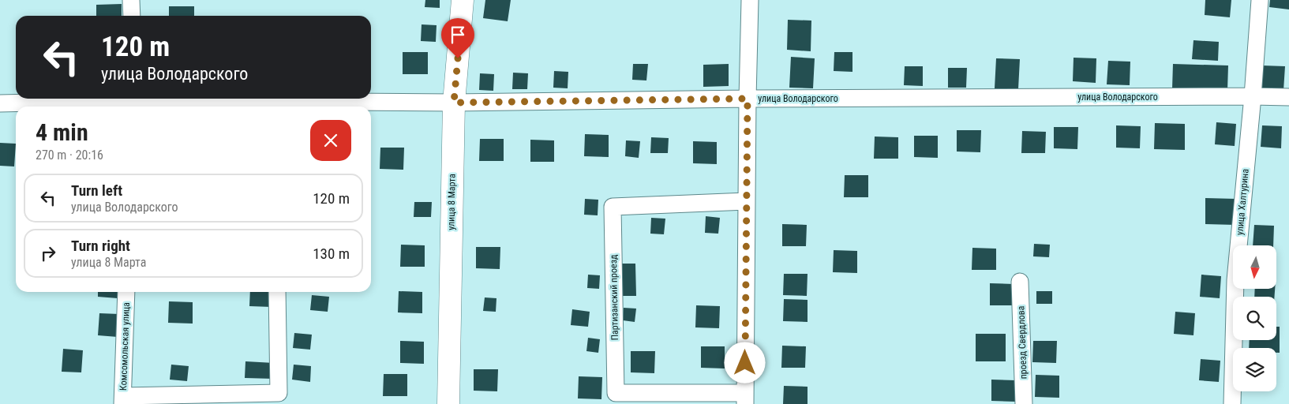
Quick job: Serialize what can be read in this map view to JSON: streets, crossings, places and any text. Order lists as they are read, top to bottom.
{
  "streets": {
    "main road": ["улица 8 Марта"],
    "street": [
      "улица Володарского",
      "улица Халтурина",
      "Партизанский проезд",
      "проезд Свердлова",
      "Комсомольская улица"
    ]
  },
  "crossings": [
    ["улица Володарского", "улица 8 Марта"],
    ["улица Володарского", "улица Халтурина"]
  ],
  "north": "bottom",
  "page": {
    "turn": ["120 m", "улица Володарского"],
    "heading": ["4 min", "270 m · 20:16"],
    "list": [
      {
        "name": "Turn left",
        "note": "улица Володарского",
        "value": "120 m"
      },
      {
        "name": "Turn right",
        "note": "улица 8 Марта",
        "value": "130 m"
      }
    ]
  }
}
